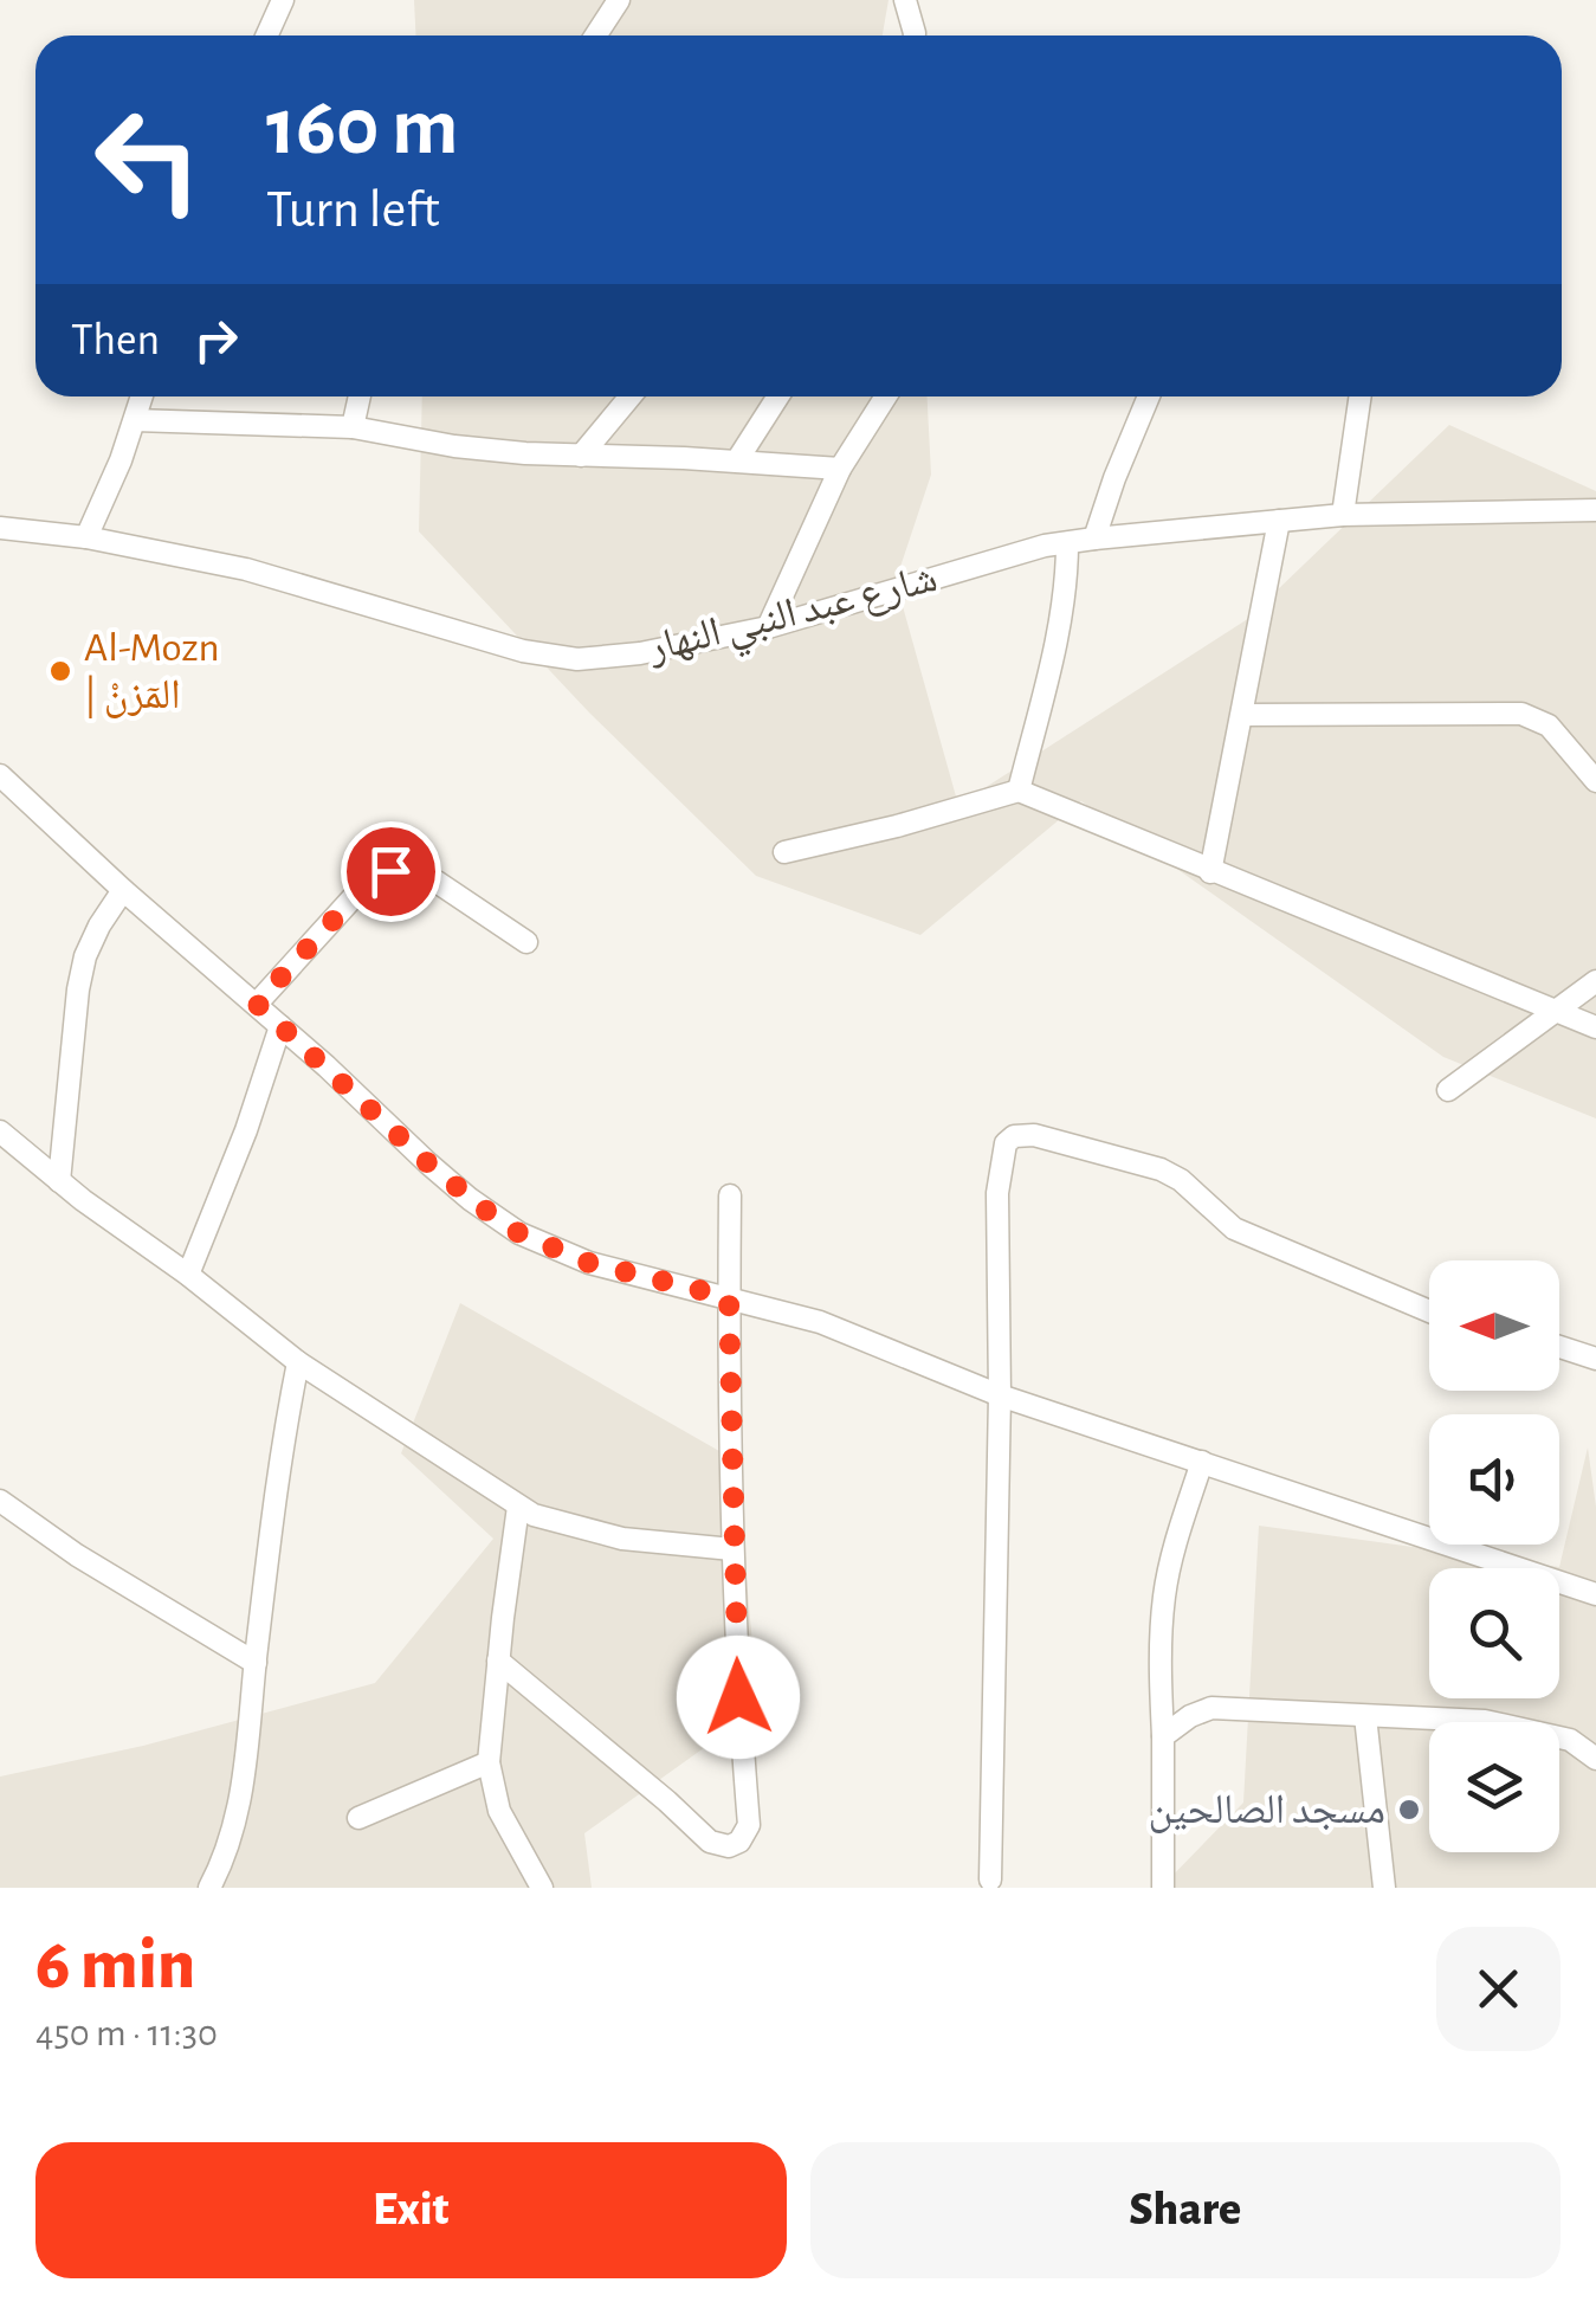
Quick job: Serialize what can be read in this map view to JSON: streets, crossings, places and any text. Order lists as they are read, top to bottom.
{
  "streets": {
    "street": ["شارع عبد النبي النهار"]
  },
  "places": ["Al-Mozn | المٓزنْ", "مسجد الصالحين"],
  "north": "left",
  "page": {
    "turn": ["160 m", "Turn left"],
    "then": "Then",
    "heading": ["6 min", "450 m · 11:30"],
    "buttons": ["Exit", "Share"]
  }
}
